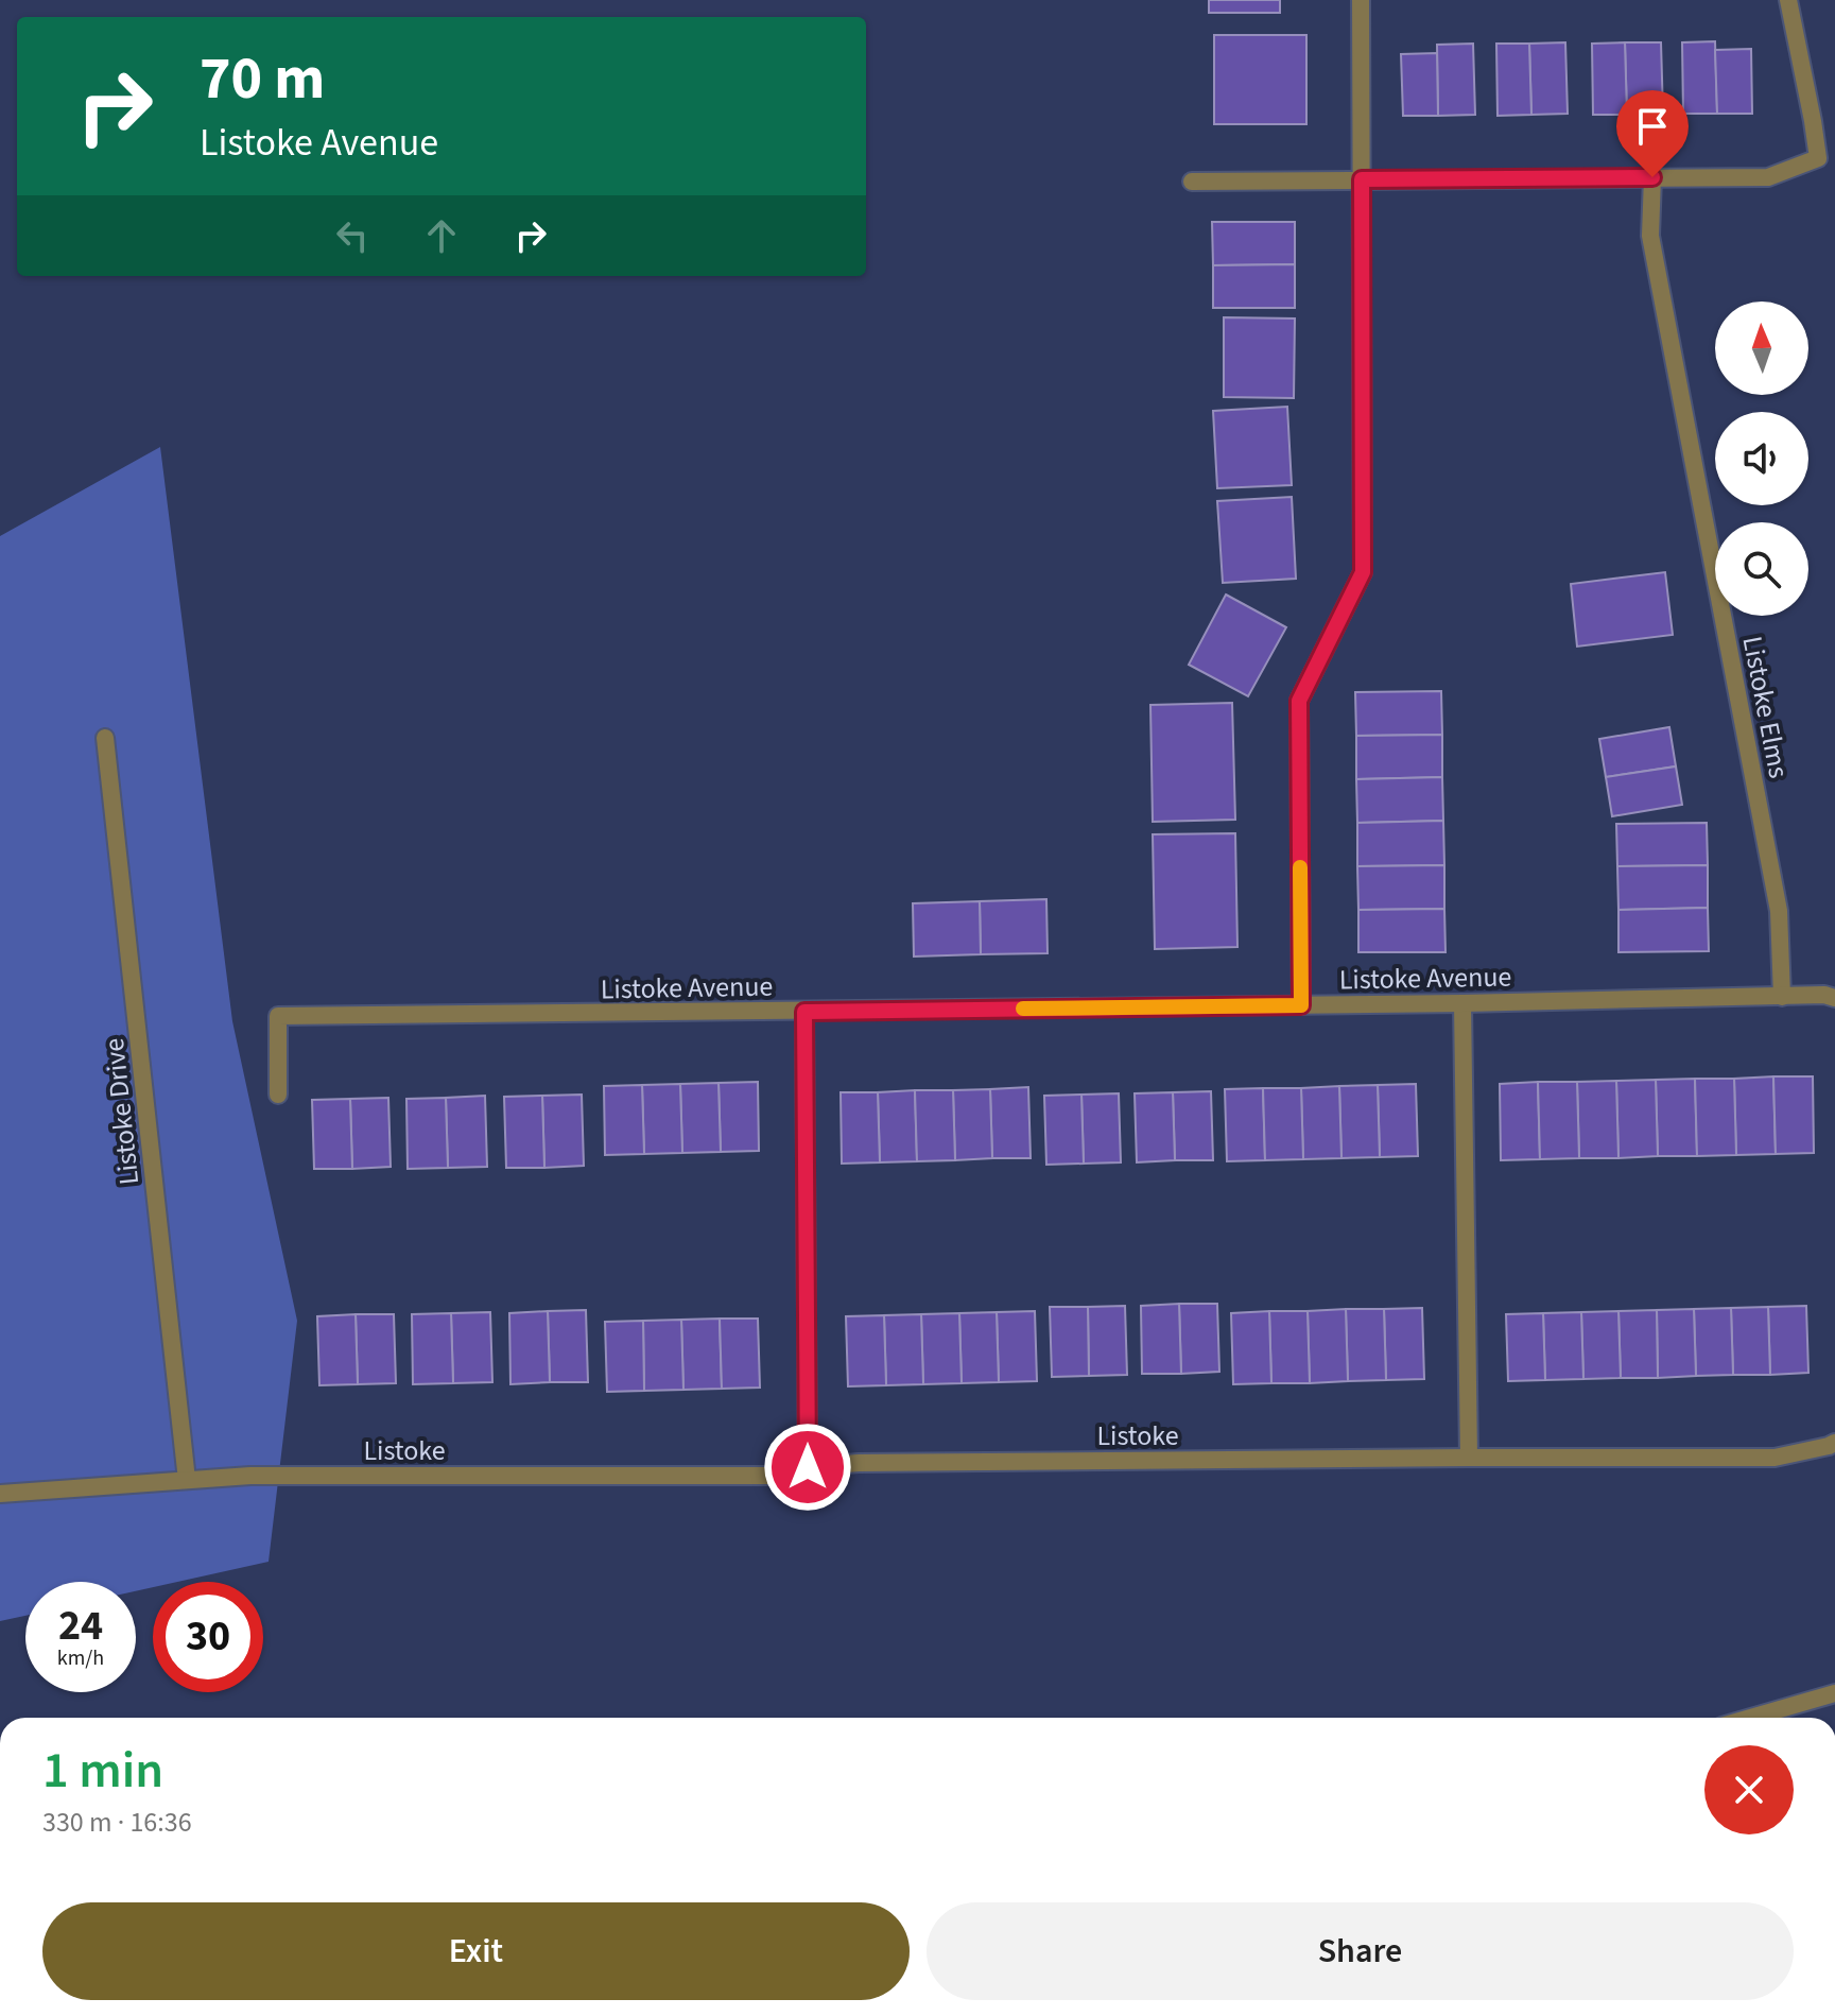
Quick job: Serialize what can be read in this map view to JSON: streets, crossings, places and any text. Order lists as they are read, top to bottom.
{
  "streets": {
    "street": [
      "Listoke Elms",
      "Listoke Avenue",
      "Listoke Drive",
      "Listoke"
    ]
  },
  "crossings": [
    ["Listoke Elms", "Listoke Avenue"],
    ["Listoke Drive", "Listoke"]
  ],
  "north": "top",
  "page": {
    "turn": ["70 m", "Listoke Avenue"],
    "speed": "24 km/h",
    "limit": "30",
    "heading": ["1 min", "330 m · 16:36"],
    "buttons": ["Exit", "Share"]
  }
}
